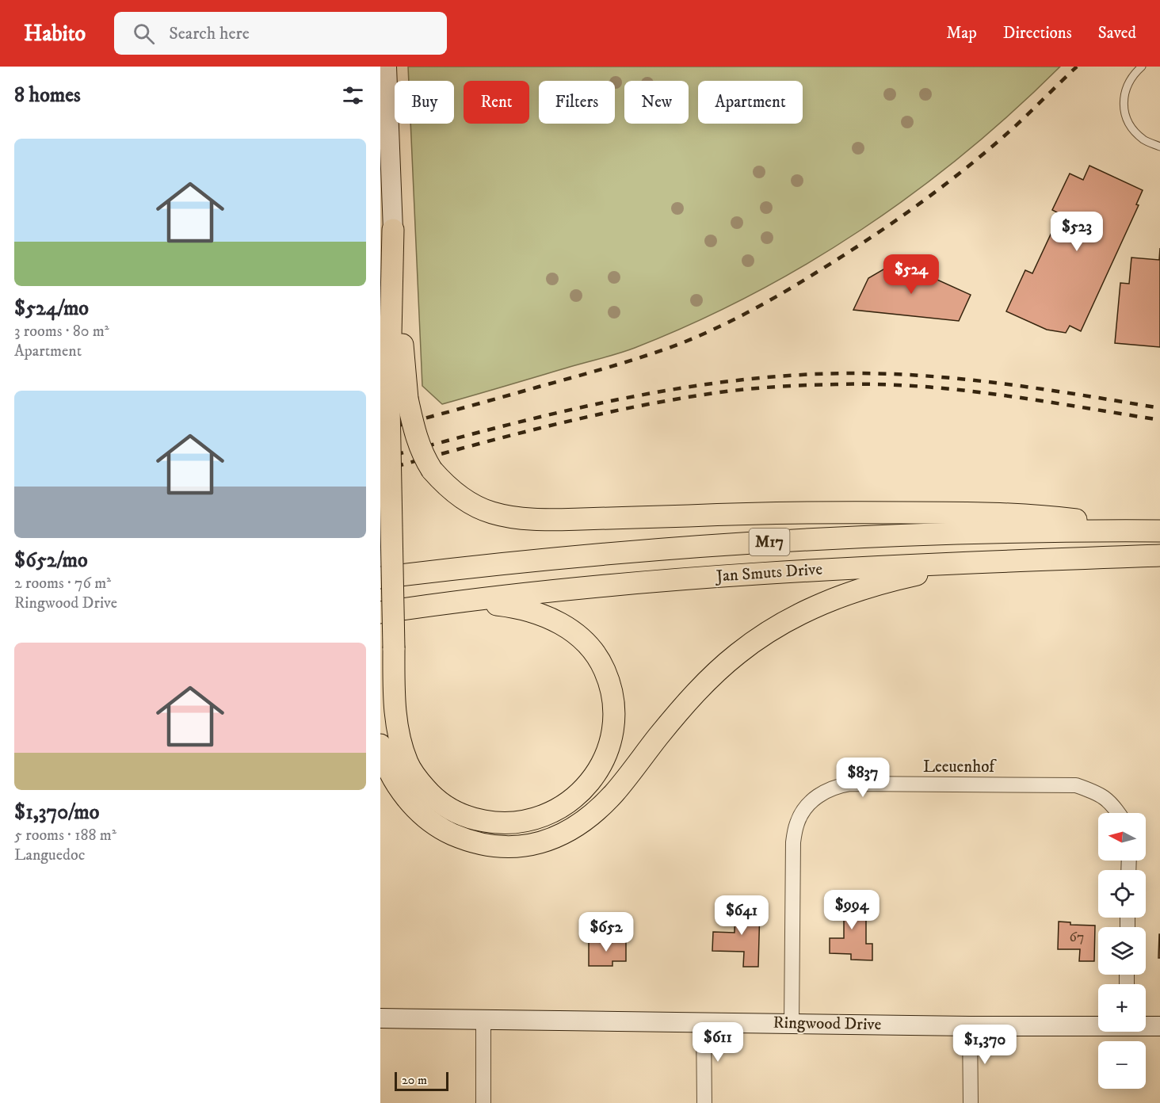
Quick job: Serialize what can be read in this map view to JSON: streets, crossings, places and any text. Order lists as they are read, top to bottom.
{
  "streets": {
    "main road": ["M17", "Jan Smuts Drive"],
    "street": ["Leeuenhof", "Ringwood Drive"]
  },
  "crossings": [
    ["Leeuenhof", "Ringwood Drive"]
  ],
  "house_numbers": ["67"],
  "scale_bar": "20 m",
  "north": "left",
  "page": {
    "header": "Habito",
    "search": "Search here",
    "nav": ["Map", "Directions", "Saved"],
    "heading": "8 homes",
    "chip": [
      "Buy",
      "Rent",
      "Filters",
      "New",
      "Apartment"
    ],
    "list": [
      {
        "name": "$524/mo",
        "note": "3 rooms · 80 m² · Apartment"
      },
      {
        "name": "$652/mo",
        "note": "2 rooms · 76 m² · Ringwood Drive"
      },
      {
        "name": "$1,370/mo",
        "note": "5 rooms · 188 m² · Languedoc"
      }
    ],
    "price": [
      "$523",
      "$524",
      "$837",
      "$994",
      "$641",
      "$652",
      "$611",
      "$1,370"
    ],
    "map_buttons": ["+", "−"],
    "scale": "20 m"
  }
}
